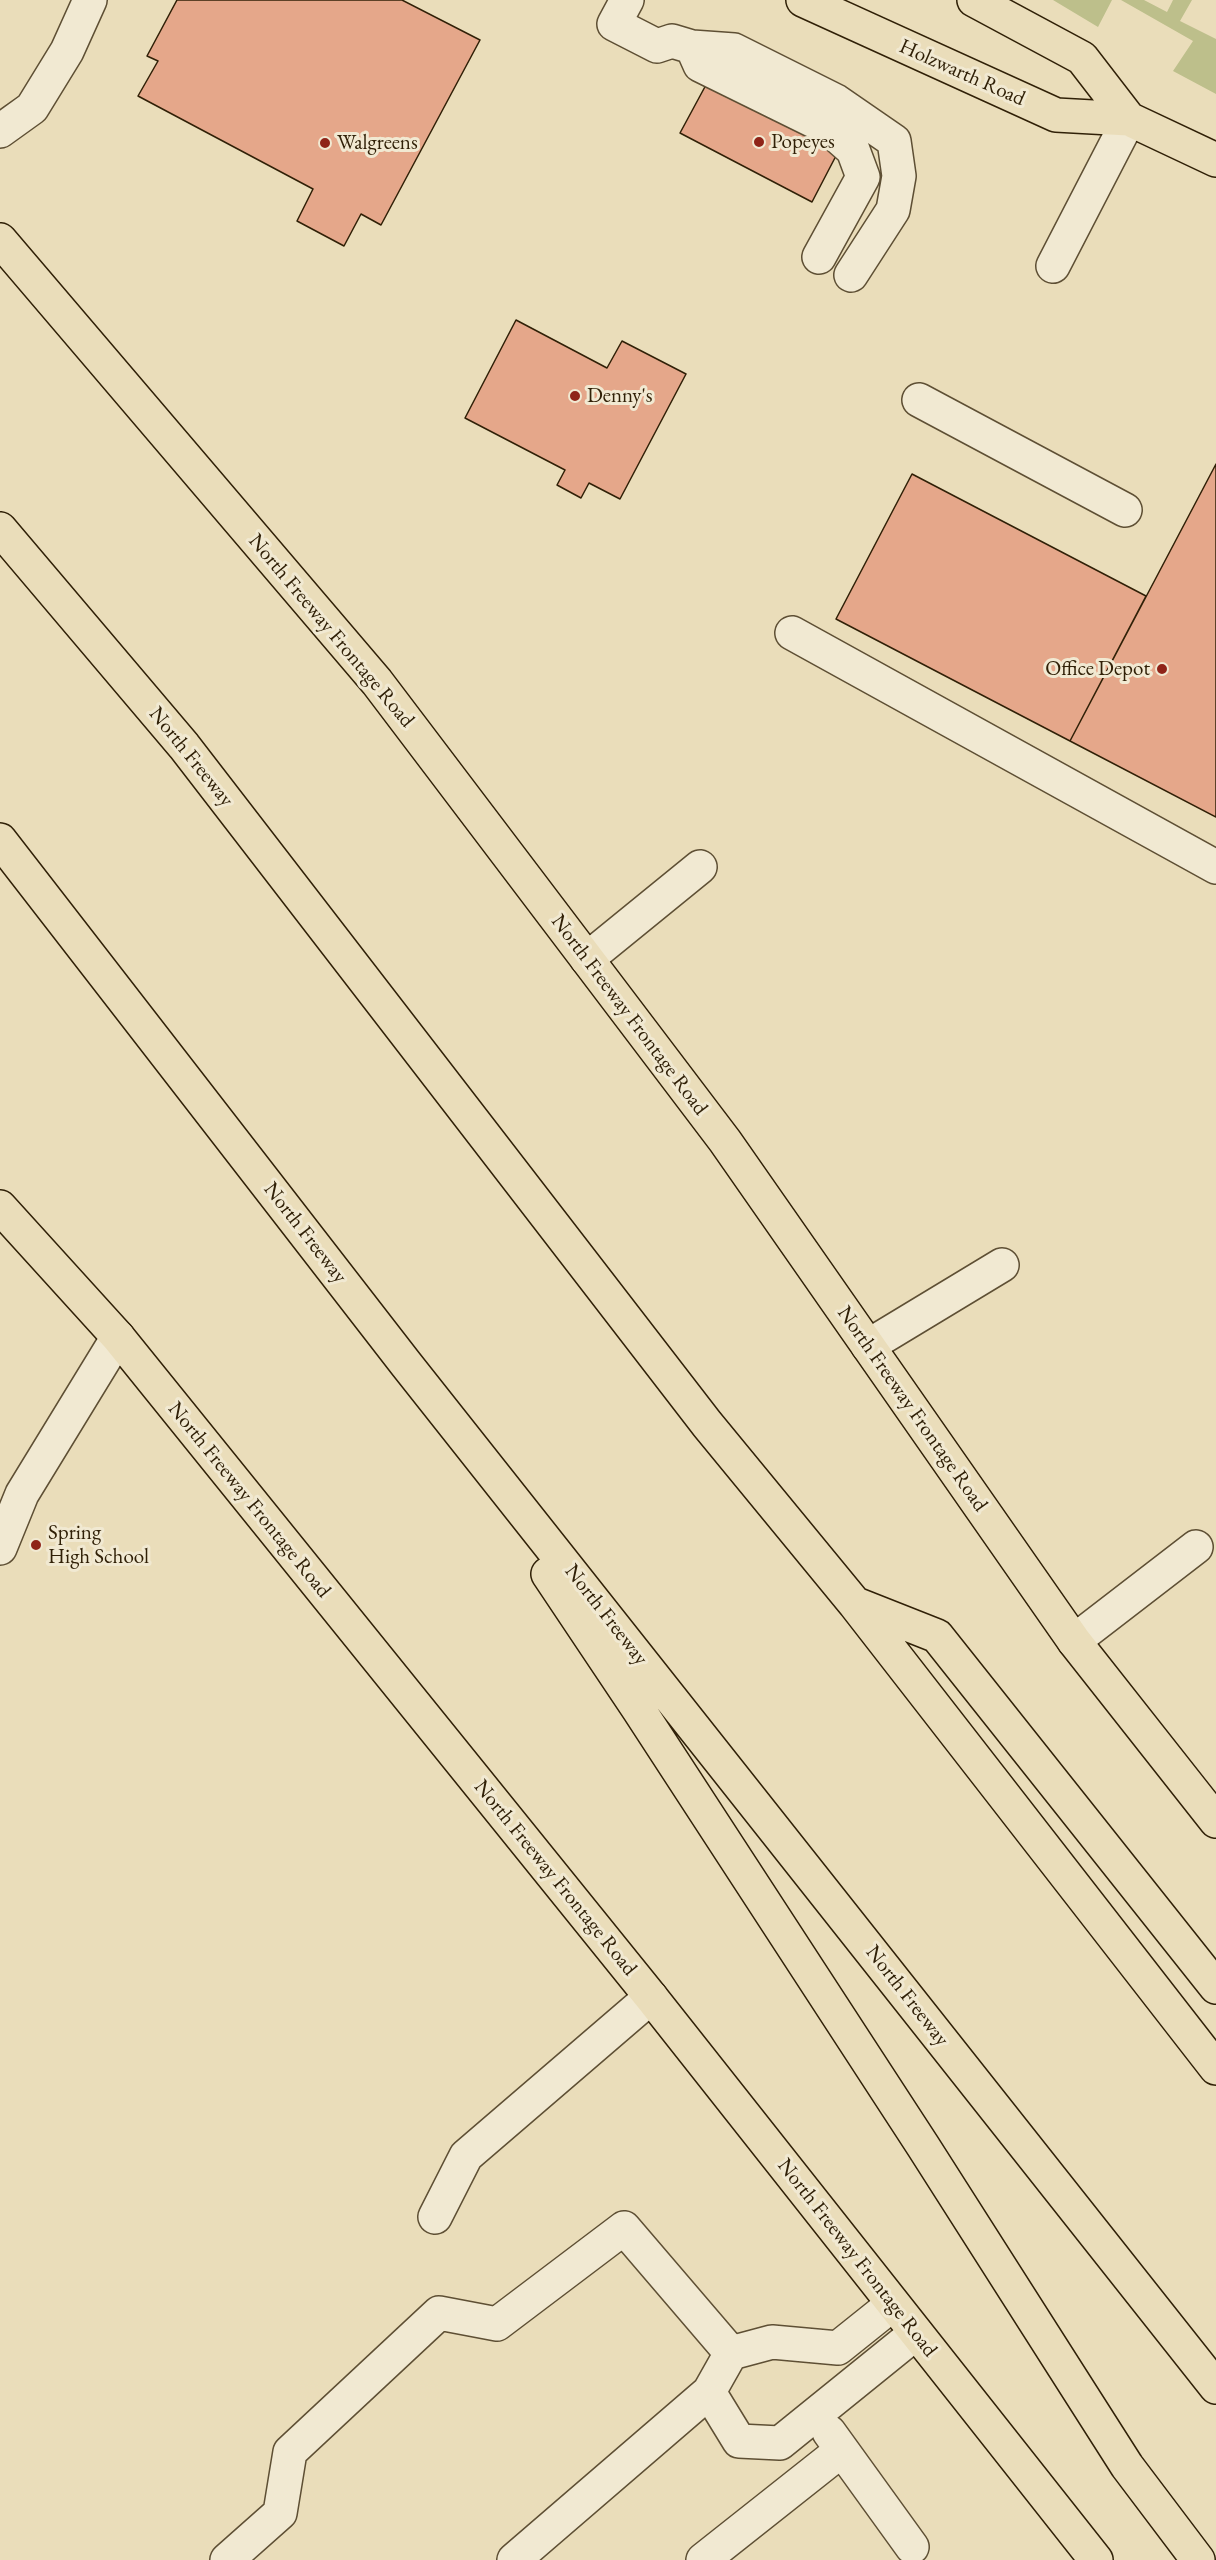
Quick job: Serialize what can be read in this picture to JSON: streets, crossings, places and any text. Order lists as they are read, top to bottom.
{
  "streets": {
    "main road": ["Holzwarth Road", "North Freeway Frontage Road", "North Freeway"]
  },
  "places": [
    "Popeyes",
    "Walgreens",
    "Denny's",
    "Office Depot",
    "Spring High School"
  ]
}
